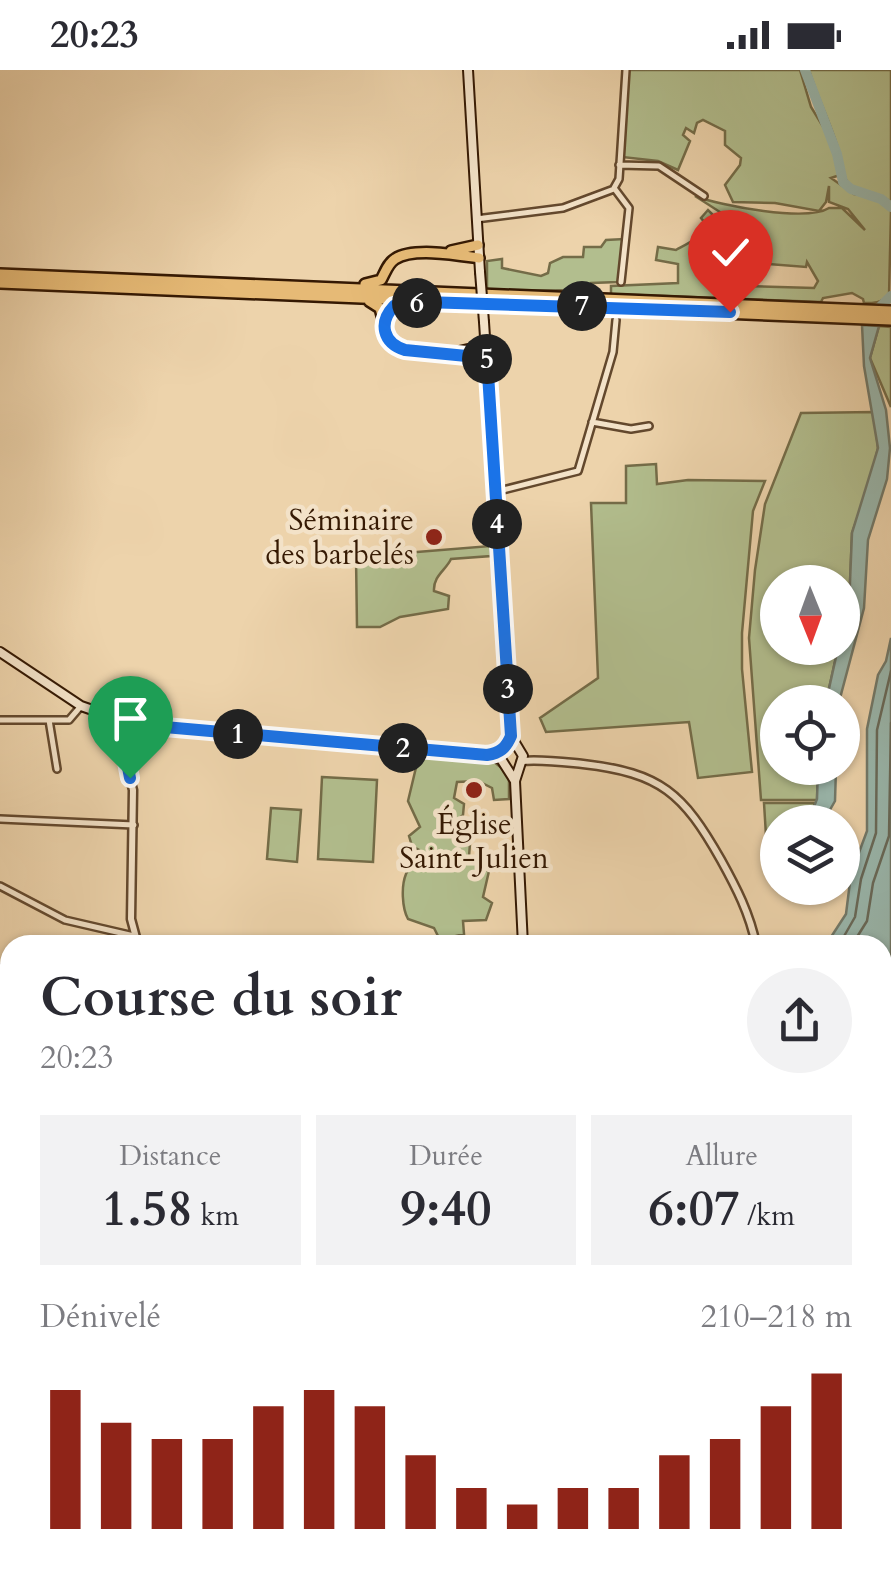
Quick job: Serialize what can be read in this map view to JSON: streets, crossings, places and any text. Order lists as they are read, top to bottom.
{
  "places": ["Séminaire des barbelés", "Église Saint-Julien"],
  "north": "bottom",
  "page": {
    "status": "20:23",
    "pins": [
      "6",
      "7",
      "5",
      "4",
      "3",
      "1",
      "2"
    ],
    "heading": ["Course du soir", "20:23"],
    "stats": [
      ["Distance", "1.58 km"],
      ["Durée", "9:40"],
      ["Allure", "6:07 /km"]
    ],
    "chart": ["Dénivelé", "210–218 m"]
  }
}
